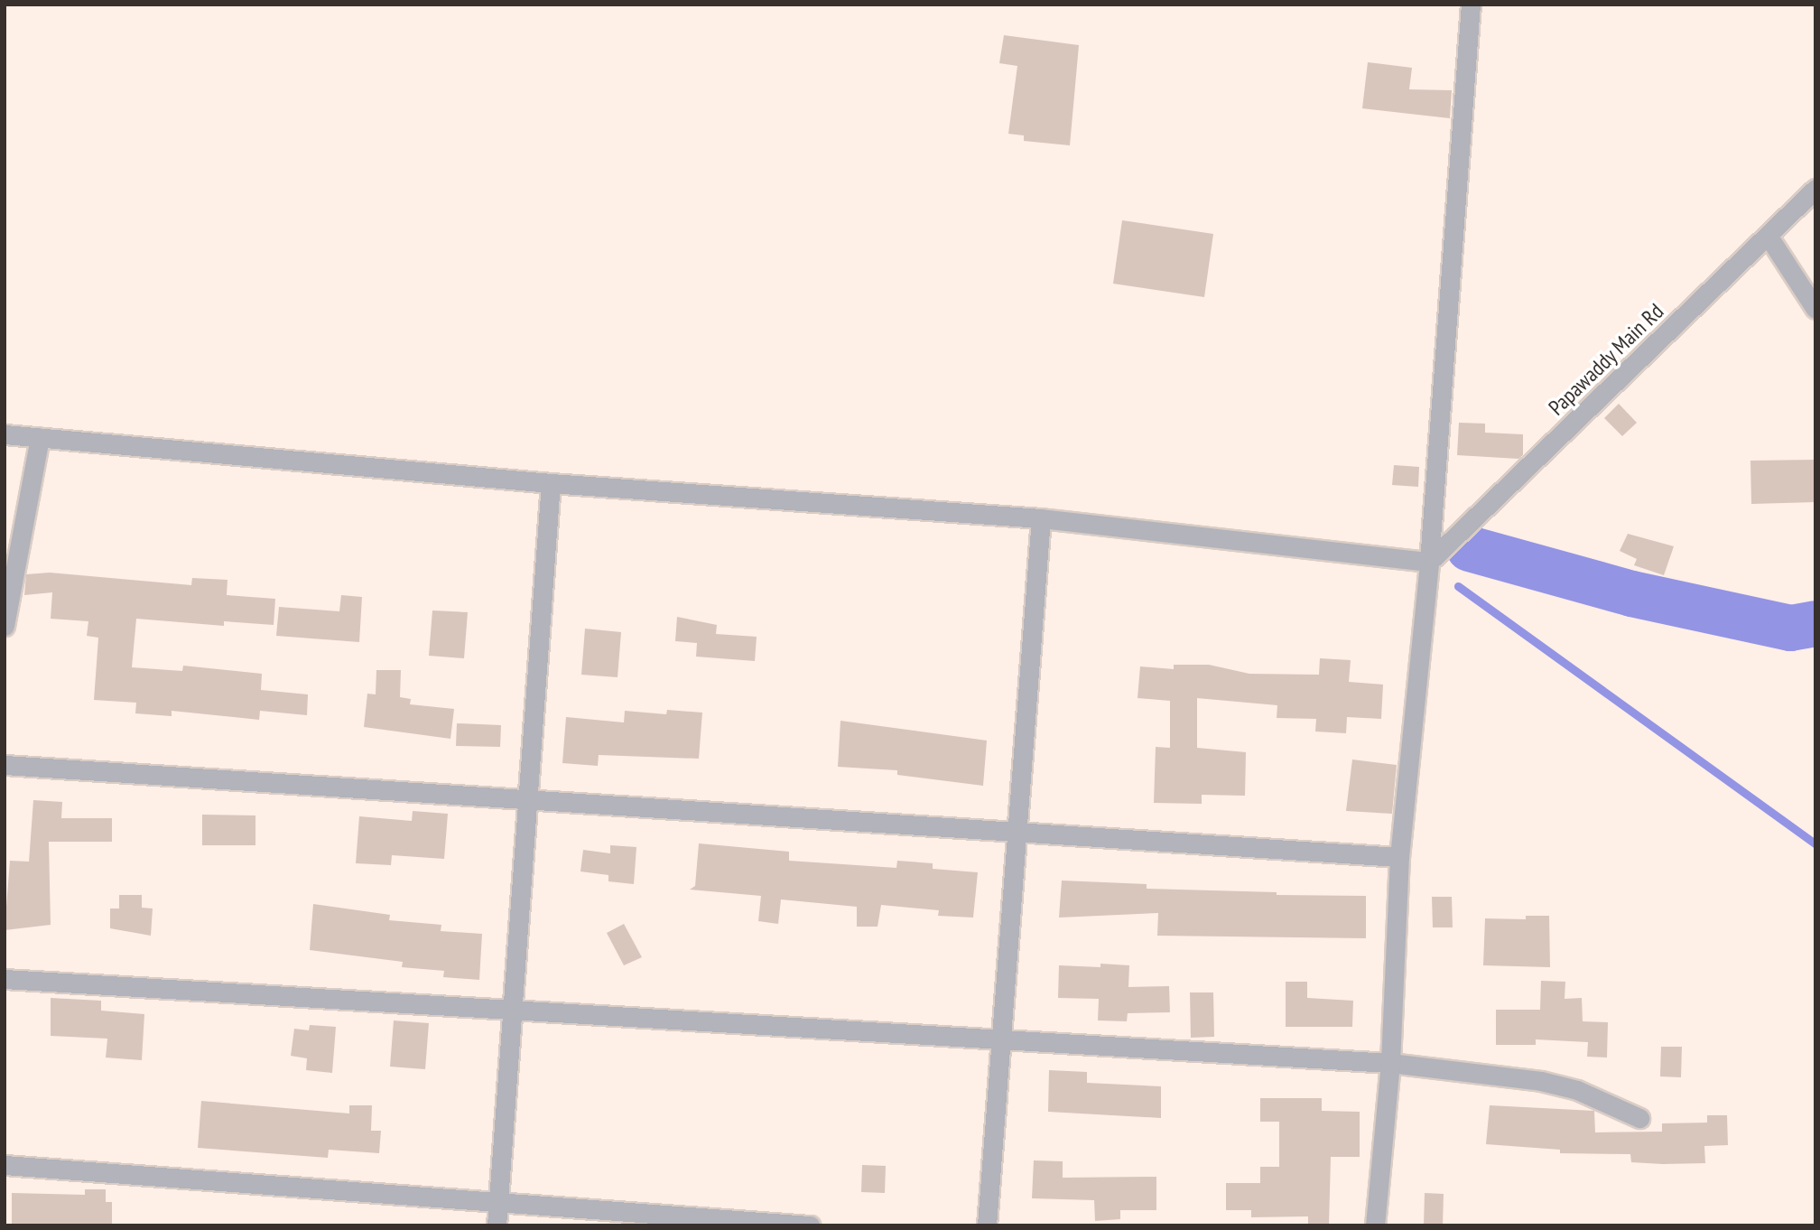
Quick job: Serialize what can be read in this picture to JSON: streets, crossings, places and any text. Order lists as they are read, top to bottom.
{
  "streets": {
    "street": ["Papawaddy Main Rd"]
  }
}
